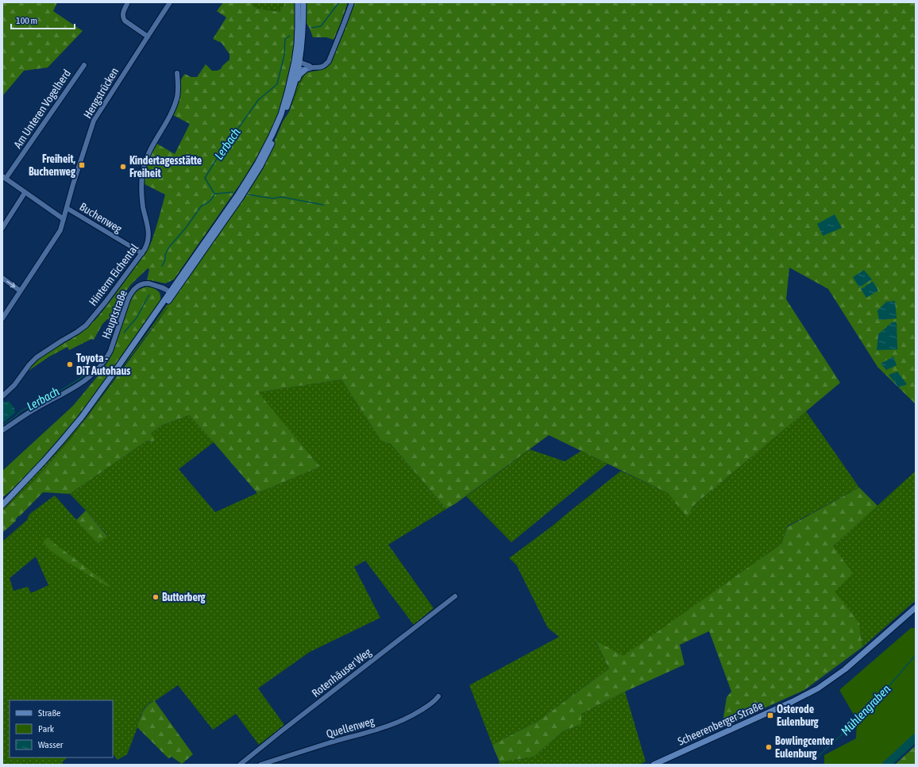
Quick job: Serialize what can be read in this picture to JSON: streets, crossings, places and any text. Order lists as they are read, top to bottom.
{
  "streets": {
    "main road": ["Scheerenberger Straße"],
    "street": [
      "Hengstrücken",
      "Am Unteren Vogelherd",
      "Buchenweg",
      "Hinterm Eichental",
      "Hauptstraße",
      "Rotenhäuser Weg",
      "Quellenweg"
    ]
  },
  "crossings": [
    ["Hengstrücken", "Buchenweg"],
    ["Buchenweg", "Hinterm Eichental"]
  ],
  "water": ["Lerbach", "Mühlengraben"],
  "places": {
    "transit": ["Freiheit, Buchenweg", "Osterode Eulenburg"],
    "other": [
      "Kindertagesstätte Freiheit",
      "Toyota - DiT Autohaus",
      "Butterberg",
      "Bowlingcenter Eulenburg"
    ]
  },
  "legend": ["Straße", "Park", "Wasser"],
  "scale_bar": "100 m"
}
